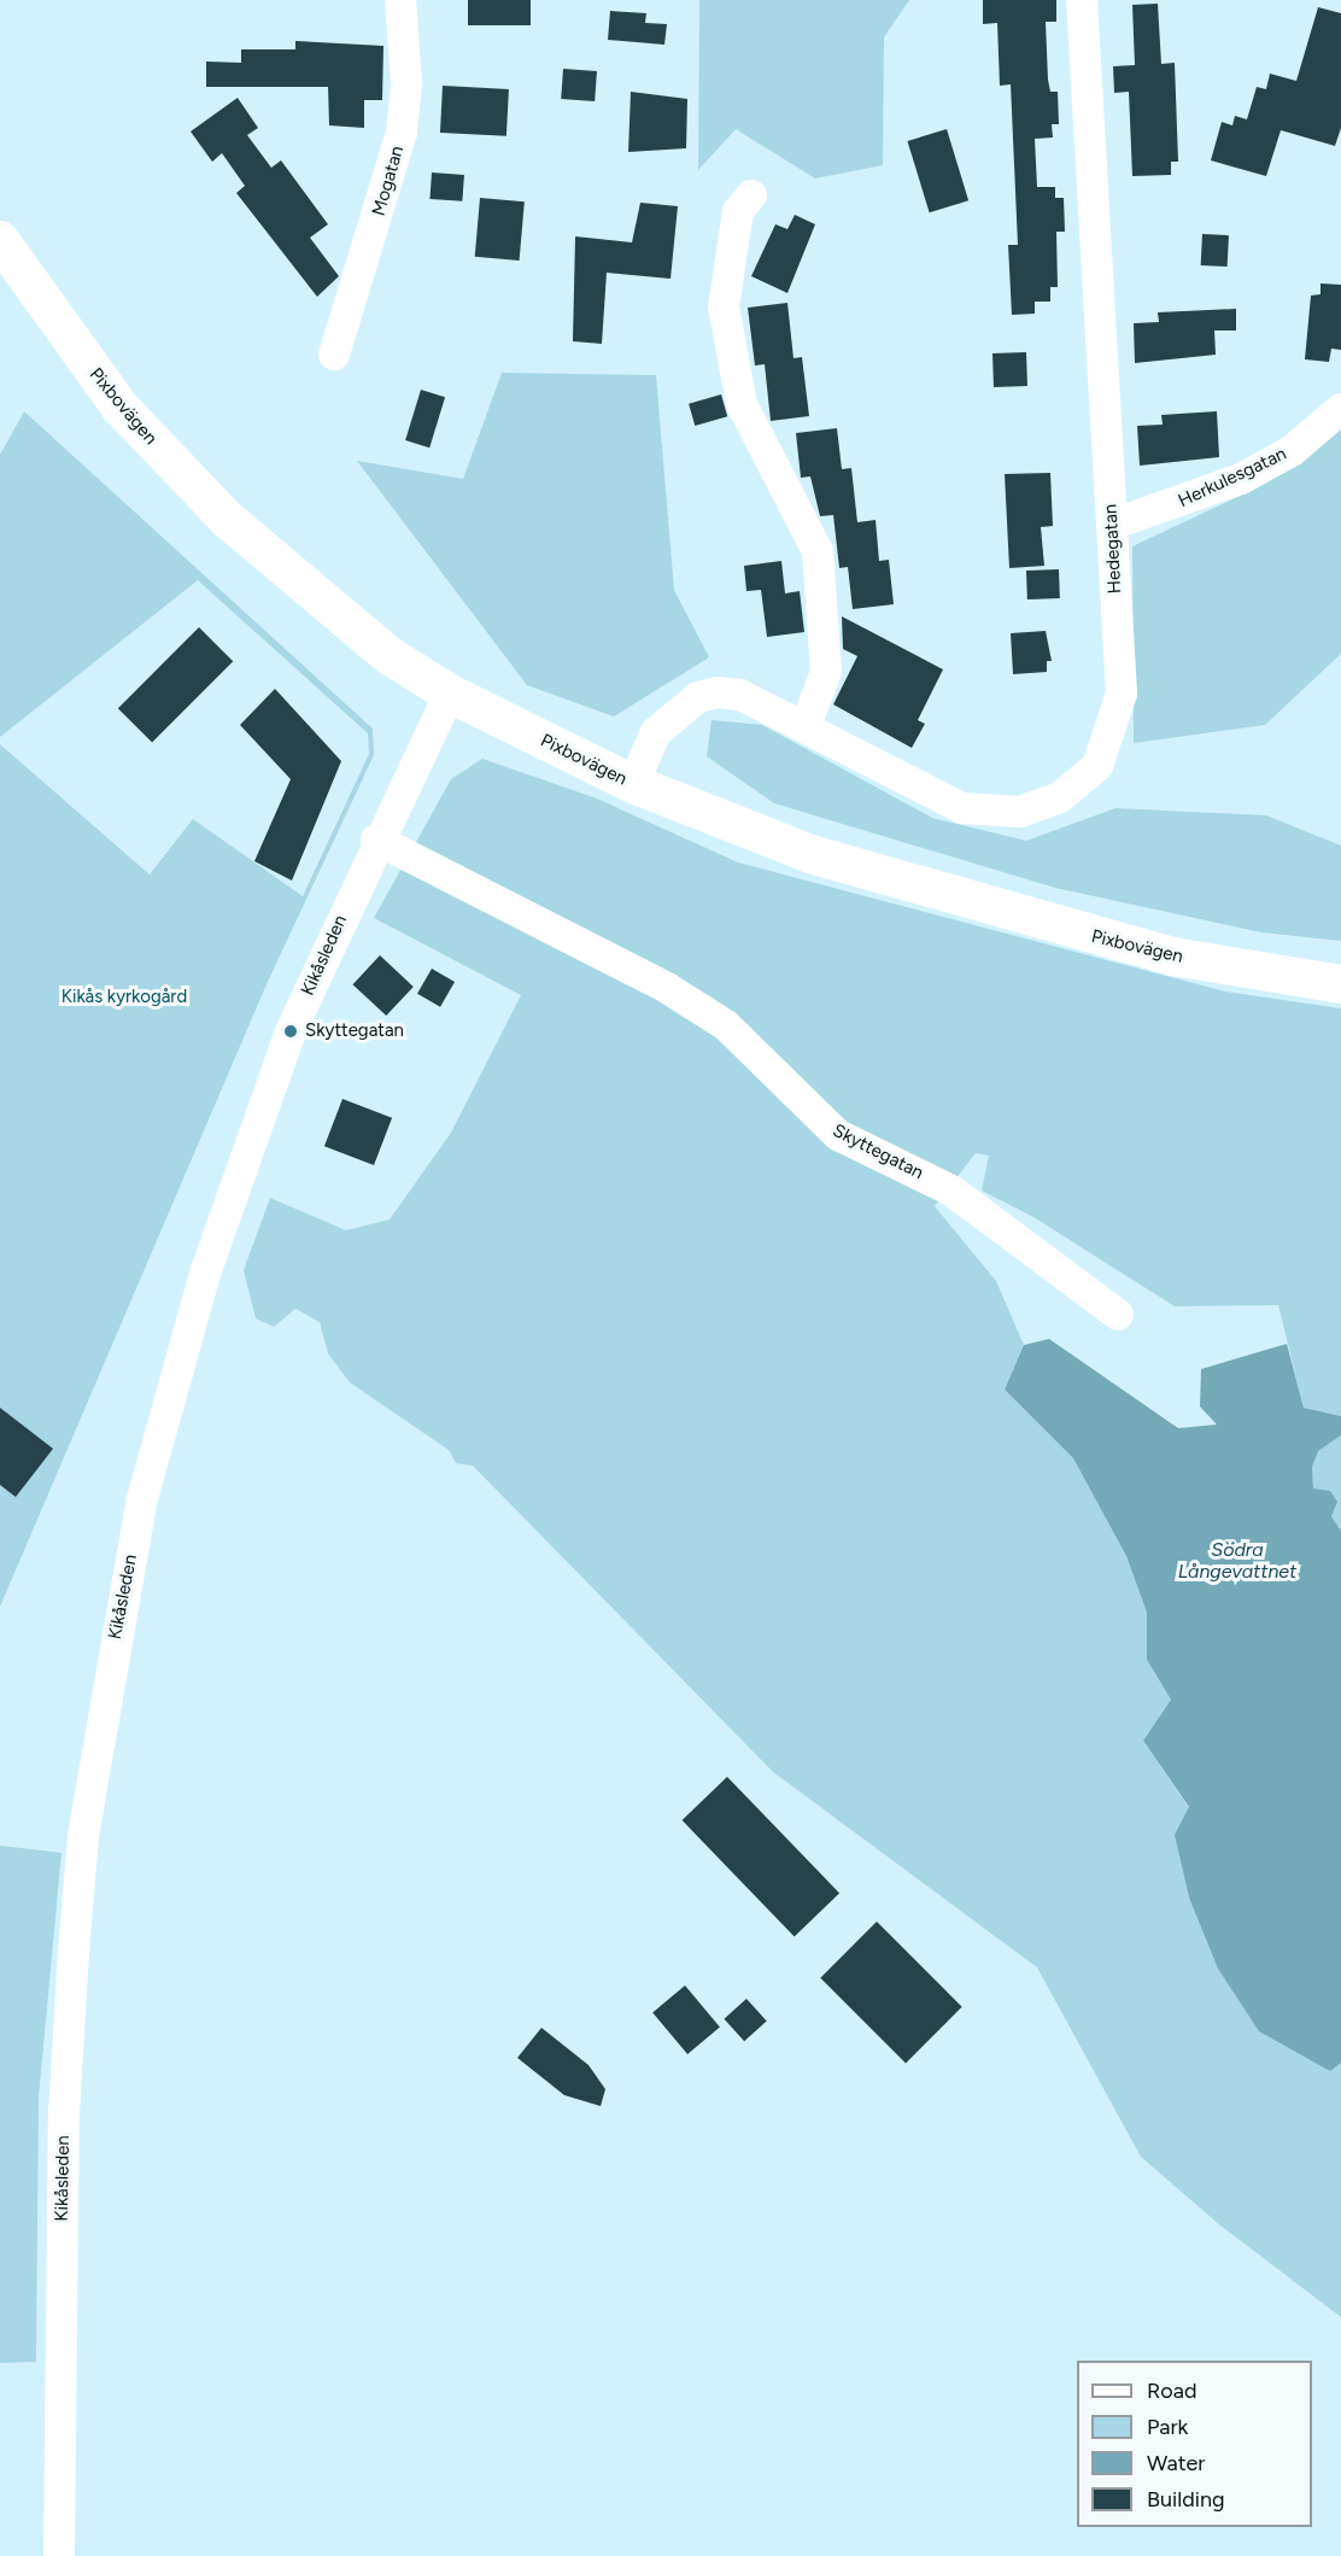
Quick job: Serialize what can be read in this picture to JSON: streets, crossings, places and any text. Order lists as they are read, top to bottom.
{
  "streets": {
    "street": [
      "Mogatan",
      "Pixbovägen",
      "Herkulesgatan",
      "Hedegatan",
      "Kikåsleden",
      "Skyttegatan"
    ]
  },
  "crossings": [
    ["Pixbovägen", "Hedegatan"],
    ["Pixbovägen", "Kikåsleden"],
    ["Herkulesgatan", "Hedegatan"],
    ["Kikåsleden", "Skyttegatan"]
  ],
  "water": ["Södra Långevattnet"],
  "parks": ["Kikås kyrkogård"],
  "places": ["Skyttegatan"],
  "legend": [
    "Road",
    "Park",
    "Water",
    "Building"
  ]
}
